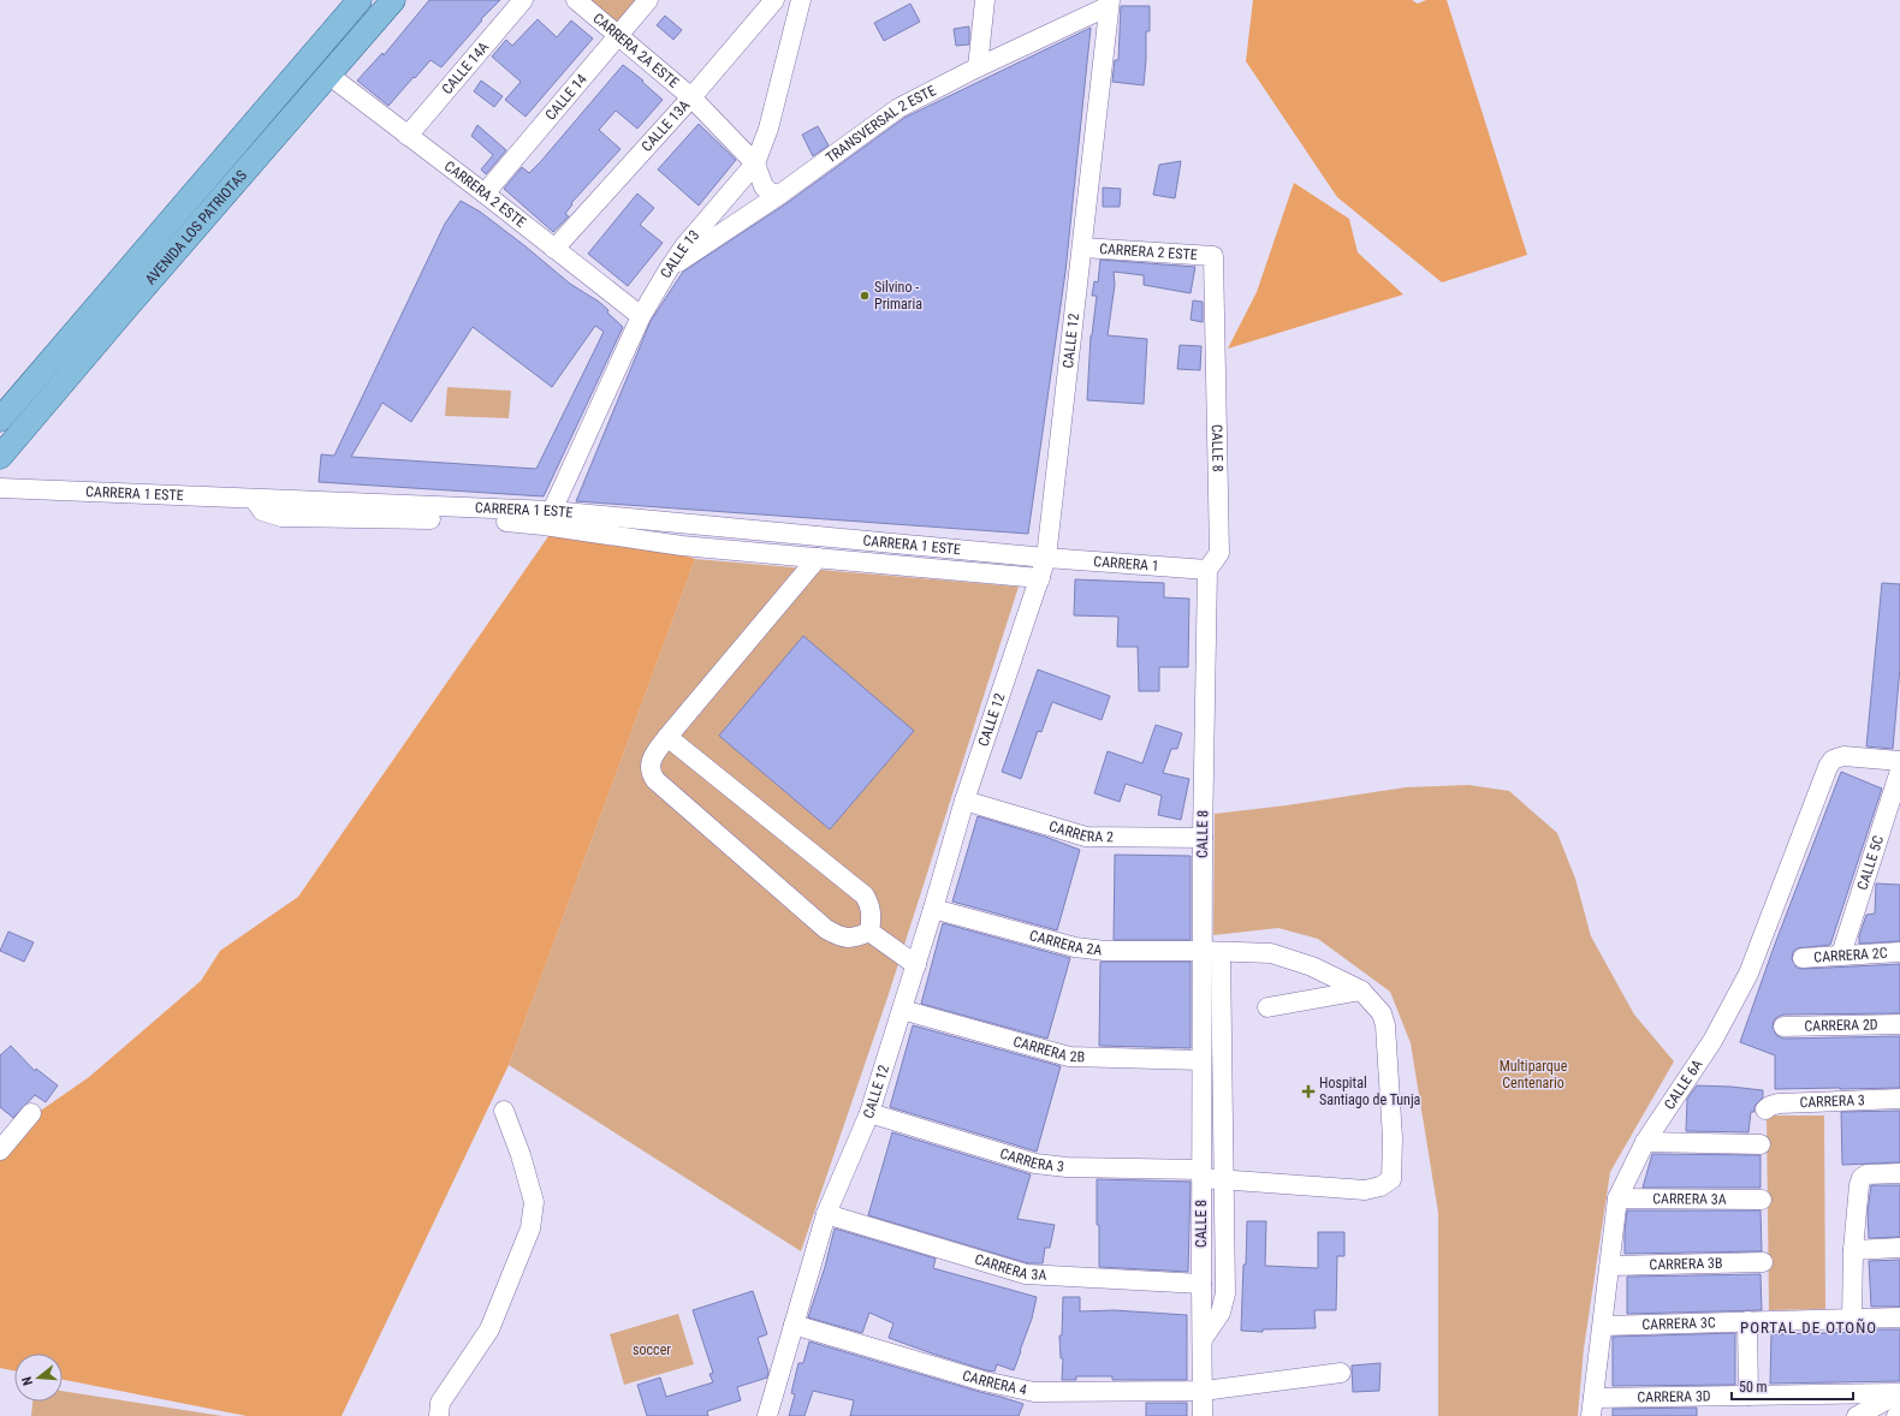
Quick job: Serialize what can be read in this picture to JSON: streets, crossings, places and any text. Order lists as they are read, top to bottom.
{
  "streets": {
    "main road": ["AVENIDA LOS PATRIOTAS"],
    "street": [
      "CARRERA 2A ESTE",
      "CALLE 14A",
      "CALLE 14",
      "CALLE 13A",
      "TRANSVERSAL 2 ESTE",
      "CARRERA 2 ESTE",
      "CALLE 13",
      "CALLE 12",
      "CALLE 8",
      "CARRERA 1 ESTE",
      "CARRERA 1",
      "CARRERA 2",
      "CALLE 5C",
      "CARRERA 2A",
      "CARRERA 2C",
      "CARRERA 2D",
      "CARRERA 2B",
      "CALLE 6A",
      "CARRERA 3",
      "CARRERA 3A",
      "CARRERA 3B",
      "CARRERA 3C",
      "CARRERA 4",
      "CARRERA 3D"
    ]
  },
  "crossings": [
    ["CARRERA 2A ESTE", "CALLE 14"],
    ["CARRERA 2A ESTE", "CALLE 13A"],
    ["CARRERA 2A ESTE", "CALLE 13"],
    ["CALLE 14A", "CARRERA 2 ESTE"],
    ["CALLE 14", "CARRERA 2 ESTE"],
    ["CALLE 13A", "CARRERA 2 ESTE"],
    ["TRANSVERSAL 2 ESTE", "CALLE 13"],
    ["TRANSVERSAL 2 ESTE", "CALLE 12"],
    ["CARRERA 2 ESTE", "AVENIDA LOS PATRIOTAS"],
    ["CARRERA 2 ESTE", "CALLE 13"],
    ["CARRERA 2 ESTE", "CALLE 12"],
    ["CARRERA 2 ESTE", "CALLE 8"],
    ["CALLE 13", "CARRERA 1 ESTE"],
    ["CALLE 12", "CARRERA 1 ESTE"],
    ["CALLE 12", "CARRERA 1"],
    ["CALLE 12", "CARRERA 2"],
    ["CALLE 12", "CARRERA 2A"],
    ["CALLE 12", "CARRERA 2B"],
    ["CALLE 12", "CARRERA 3"],
    ["CALLE 12", "CARRERA 3A"],
    ["CALLE 12", "CARRERA 4"],
    ["CALLE 8", "CARRERA 1"],
    ["CALLE 8", "CARRERA 2"],
    ["CALLE 8", "CARRERA 2A"],
    ["CALLE 8", "CARRERA 2B"],
    ["CALLE 8", "CARRERA 3"],
    ["CALLE 8", "CARRERA 3A"],
    ["CALLE 8", "CARRERA 4"],
    ["CARRERA 1 ESTE", "CARRERA 1"],
    ["CALLE 5C", "CARRERA 2C"],
    ["CARRERA 2A", "CARRERA 3"],
    ["CALLE 6A", "CARRERA 3A"],
    ["CALLE 6A", "CARRERA 3B"],
    ["CALLE 6A", "CARRERA 3C"],
    ["CALLE 6A", "CARRERA 3D"]
  ],
  "districts": ["PORTAL DE OTOÑO"],
  "parks": ["Multiparque Centenario", "soccer"],
  "places": {
    "other": ["Silvino - Primaria"],
    "health": ["Hospital Santiago de Tunja"]
  },
  "scale_bar": "50 m",
  "north": "left"
}
